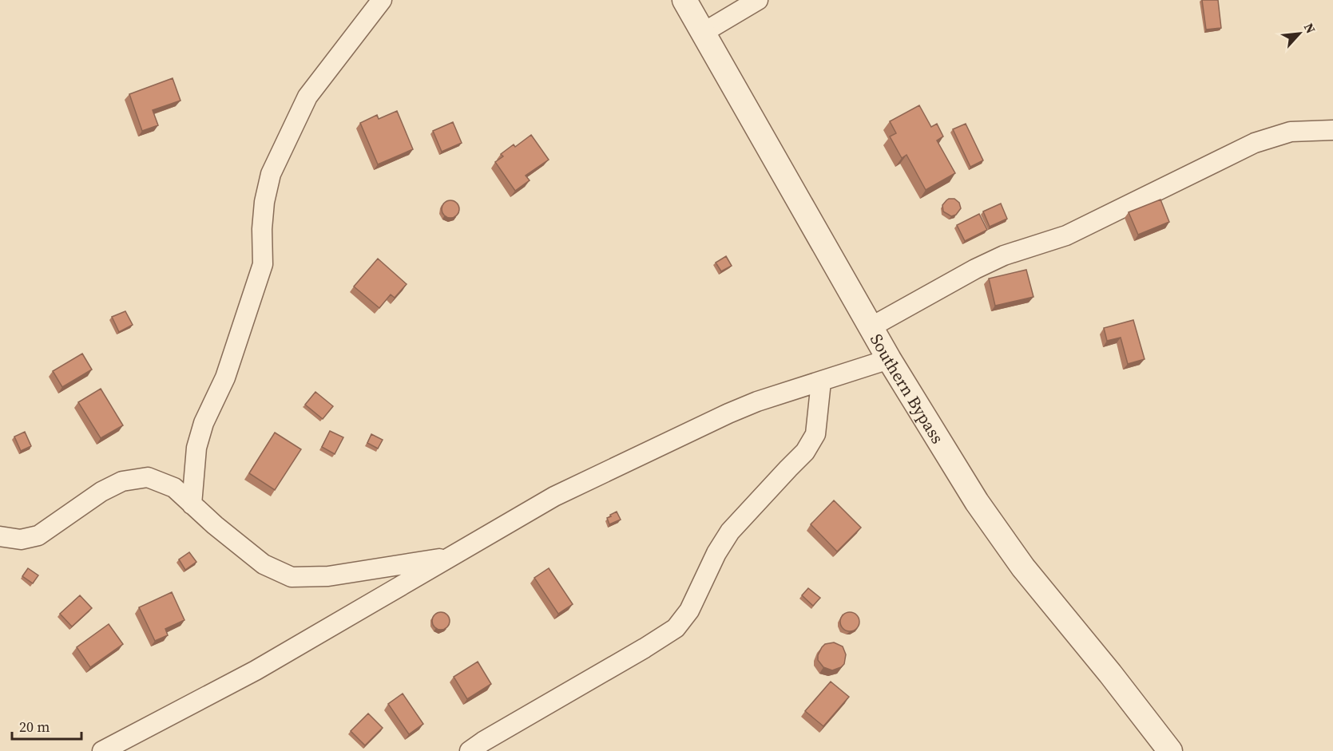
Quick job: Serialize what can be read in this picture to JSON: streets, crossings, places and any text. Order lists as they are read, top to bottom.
{
  "streets": {
    "street": ["Southern Bypass"]
  },
  "scale_bar": "20 m",
  "north": "top right"
}
